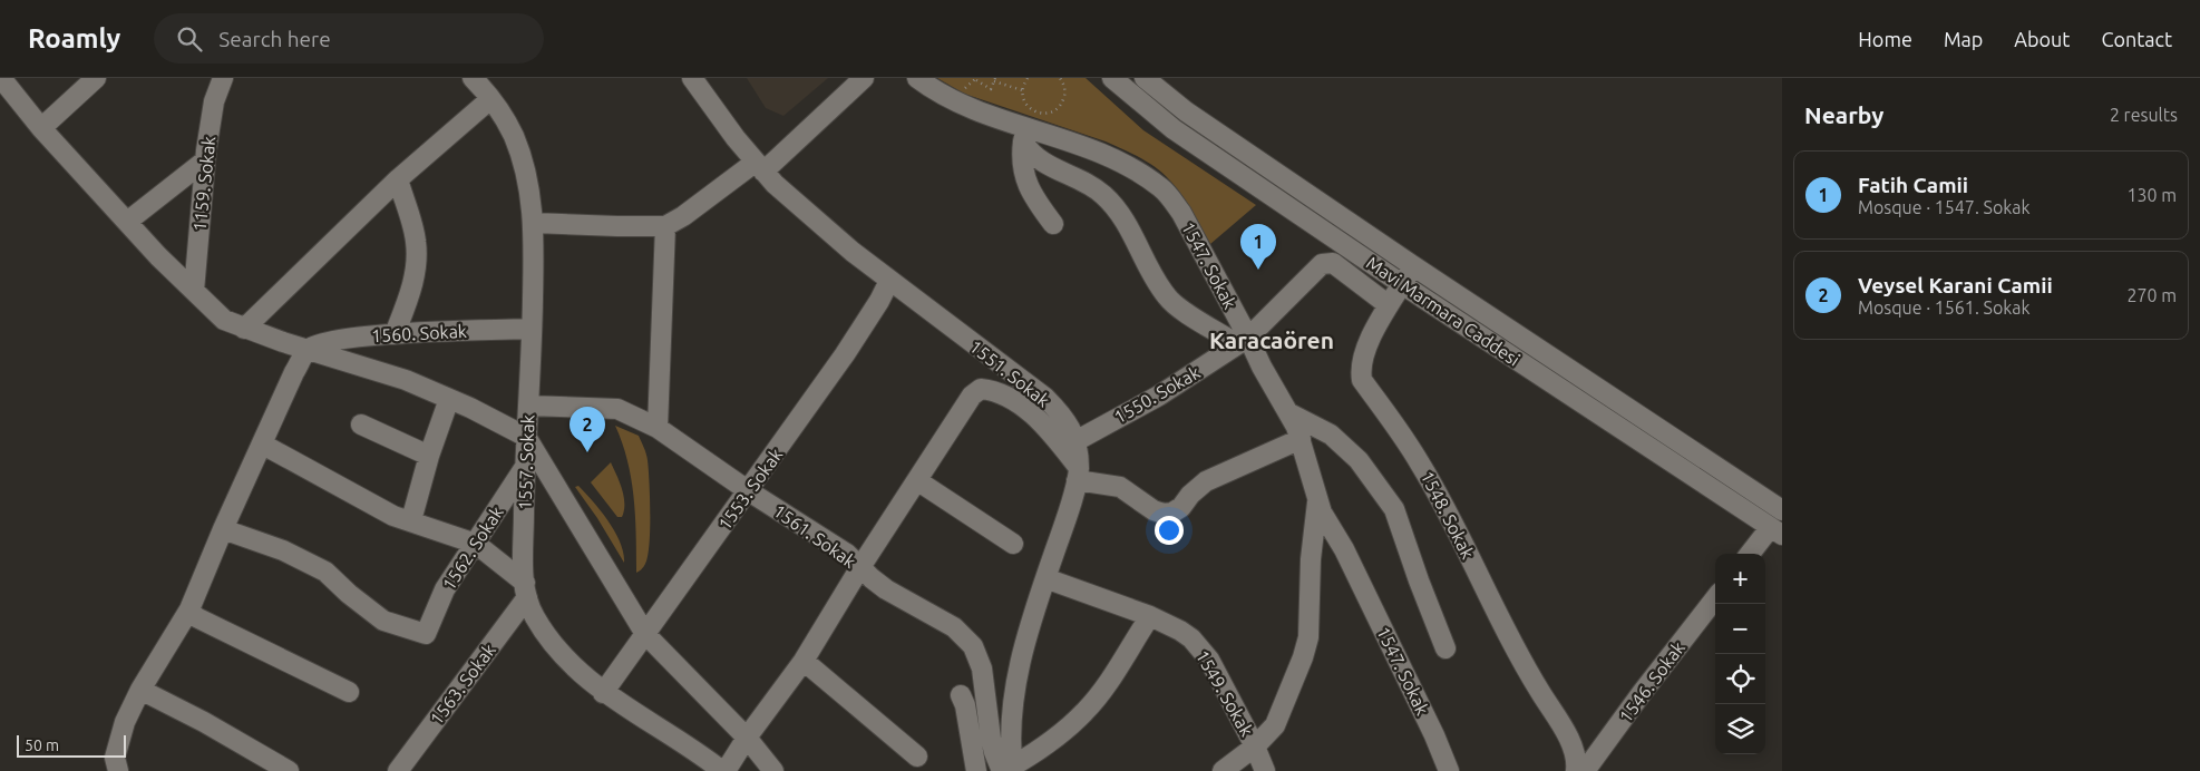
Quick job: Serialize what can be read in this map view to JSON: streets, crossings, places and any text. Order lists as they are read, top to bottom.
{
  "streets": {
    "street": [
      "1159. Sokak",
      "1547. Sokak",
      "Mavi Marmara Caddesi",
      "1560. Sokak",
      "1551. Sokak",
      "1550. Sokak",
      "1557. Sokak",
      "1553. Sokak",
      "1548. Sokak",
      "1561. Sokak",
      "1562. Sokak",
      "1546. Sokak",
      "1563. Sokak",
      "1549. Sokak"
    ]
  },
  "crossings": [
    ["1547. Sokak", "1550. Sokak"],
    ["Mavi Marmara Caddesi", "1548. Sokak"],
    ["1560. Sokak", "1557. Sokak"],
    ["1551. Sokak", "1550. Sokak"],
    ["1551. Sokak", "1553. Sokak"],
    ["1551. Sokak", "1561. Sokak"],
    ["1551. Sokak", "1549. Sokak"],
    ["1550. Sokak", "1548. Sokak"],
    ["1557. Sokak", "1553. Sokak"],
    ["1557. Sokak", "1561. Sokak"],
    ["1557. Sokak", "1562. Sokak"],
    ["1557. Sokak", "1563. Sokak"],
    ["1553. Sokak", "1561. Sokak"]
  ],
  "districts": ["Karacaören"],
  "scale_bar": "50 m",
  "page": {
    "header": "Roamly",
    "search": "Search here",
    "nav": [
      "Home",
      "Map",
      "About",
      "Contact"
    ],
    "heading": ["Nearby", "2 results"],
    "list": [
      {
        "mark": "1",
        "name": "Fatih Camii",
        "note": "Mosque · 1547. Sokak",
        "value": "130 m"
      },
      {
        "mark": "2",
        "name": "Veysel Karani Camii",
        "note": "Mosque · 1561. Sokak",
        "value": "270 m"
      }
    ],
    "pins": ["1", "2"],
    "map_buttons": ["+", "−"],
    "scale": "50 m"
  }
}
